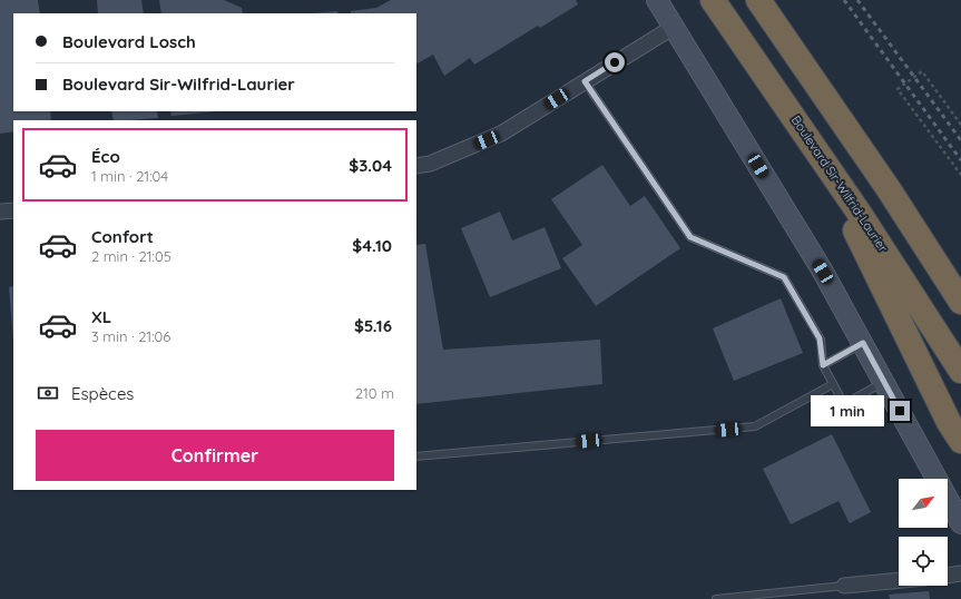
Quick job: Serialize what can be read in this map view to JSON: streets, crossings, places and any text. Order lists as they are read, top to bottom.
{
  "streets": {
    "highway": ["Boulevard Sir-Wilfrid-Laurier"]
  },
  "north": "top right",
  "page": {
    "banner": ["Boulevard Losch", "Boulevard Sir-Wilfrid-Laurier"],
    "list": [
      {
        "name": "Éco",
        "note": "1 min · 21:04",
        "value": "$3.04"
      },
      {
        "name": "Confort",
        "note": "2 min · 21:05",
        "value": "$4.10"
      },
      {
        "name": "XL",
        "note": "3 min · 21:06",
        "value": "$5.16"
      }
    ],
    "pay": ["Espèces", "210 m"],
    "bubble": "1 min",
    "buttons": "Confirmer"
  }
}
